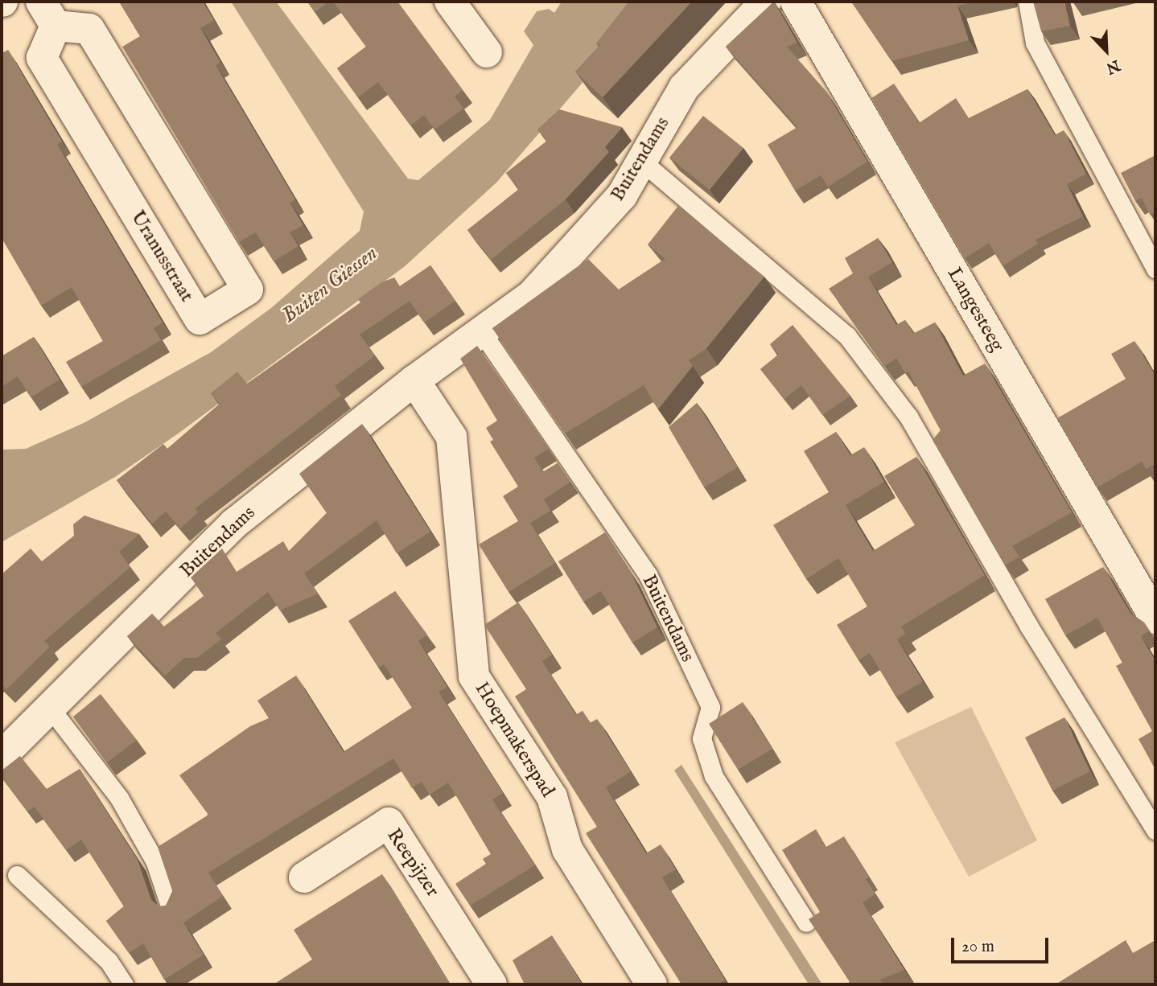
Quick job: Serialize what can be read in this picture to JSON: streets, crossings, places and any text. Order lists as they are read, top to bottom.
{
  "streets": {
    "street": [
      "Buitendams",
      "Uranusstraat",
      "Langesteeg",
      "Hoepmakerspad",
      "Reepijzer"
    ]
  },
  "crossings": [
    ["Buitendams", "Hoepmakerspad"]
  ],
  "water": ["Buiten Giessen"],
  "scale_bar": "20 m",
  "north": "bottom right"
}
